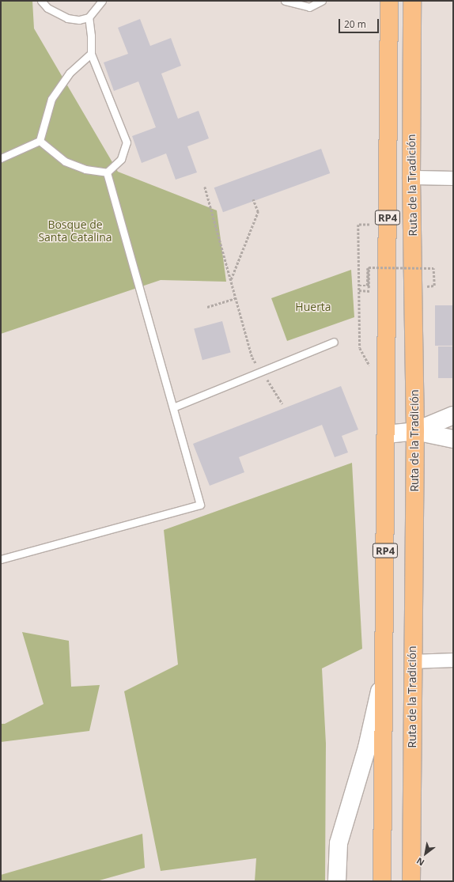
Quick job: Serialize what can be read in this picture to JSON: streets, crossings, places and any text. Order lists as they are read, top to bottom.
{
  "streets": {
    "main road": ["Ruta de la Tradición", "RP4"]
  },
  "parks": ["Bosque de Santa Catalina", "Huerta"],
  "scale_bar": "20 m",
  "north": "bottom left"
}
